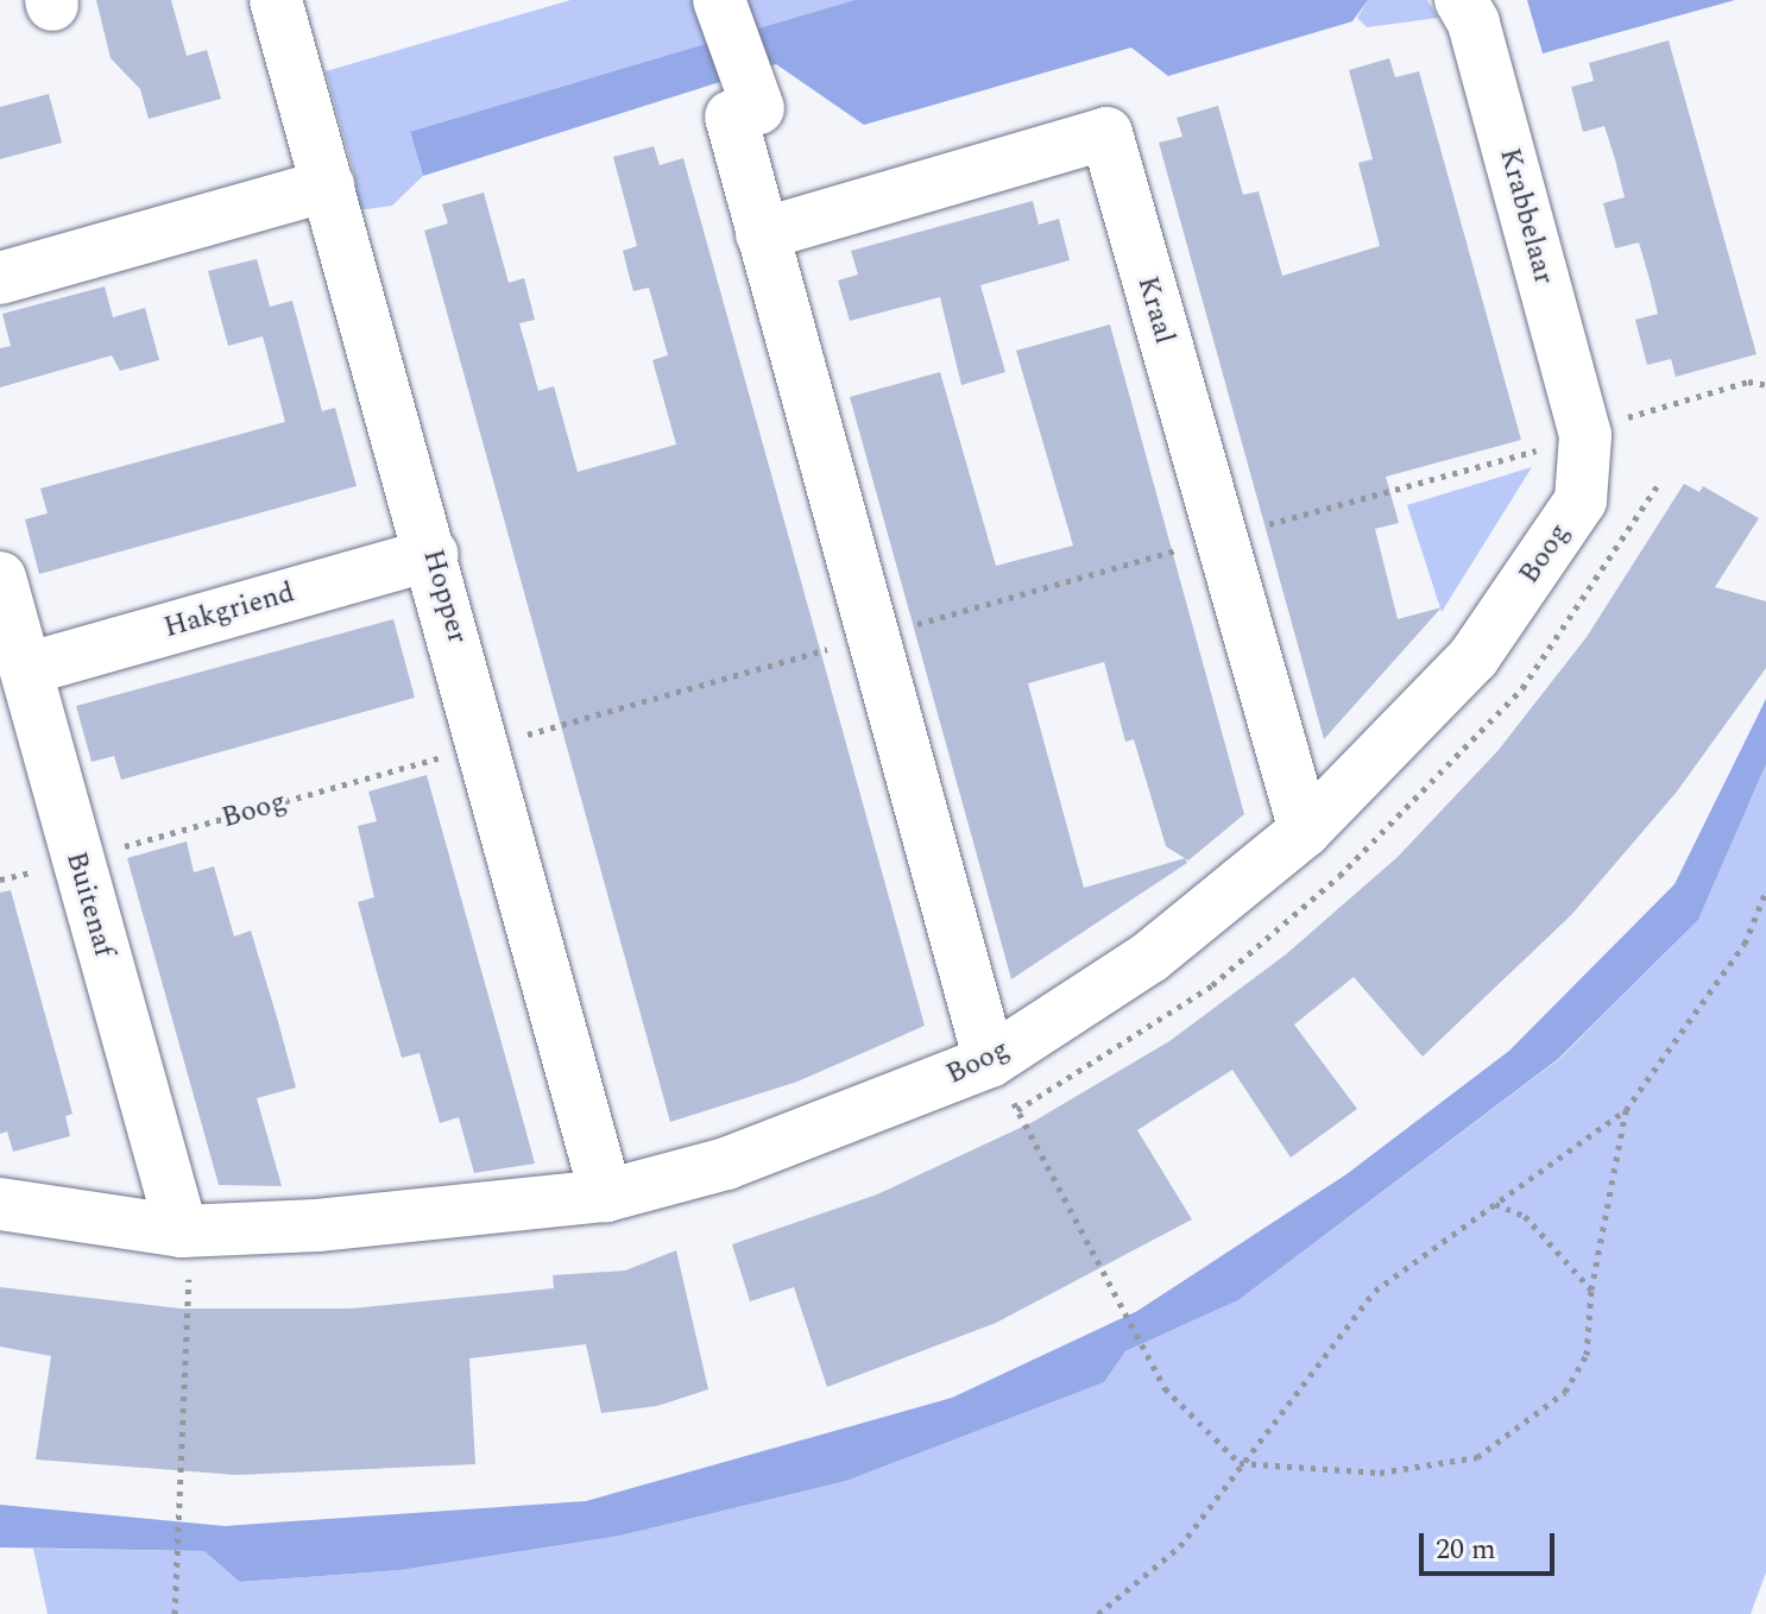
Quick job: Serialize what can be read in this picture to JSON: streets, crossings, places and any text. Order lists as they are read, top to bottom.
{
  "streets": {
    "street": [
      "Krabbelaar",
      "Kraal",
      "Boog",
      "Hopper",
      "Hakgriend",
      "Buitenaf"
    ]
  },
  "crossings": [
    ["Krabbelaar", "Boog"],
    ["Kraal", "Boog"],
    ["Boog", "Hopper"],
    ["Boog", "Buitenaf"],
    ["Hopper", "Hakgriend"],
    ["Hakgriend", "Buitenaf"]
  ],
  "scale_bar": "20 m"
}
